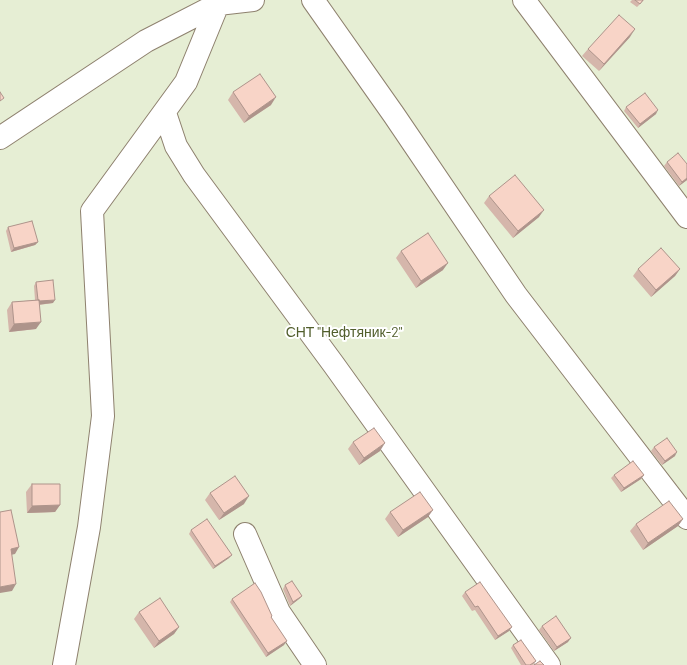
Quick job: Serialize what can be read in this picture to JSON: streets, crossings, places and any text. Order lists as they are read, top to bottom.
{
  "parks": ["СНТ \"Нефтяник-2\""]
}
